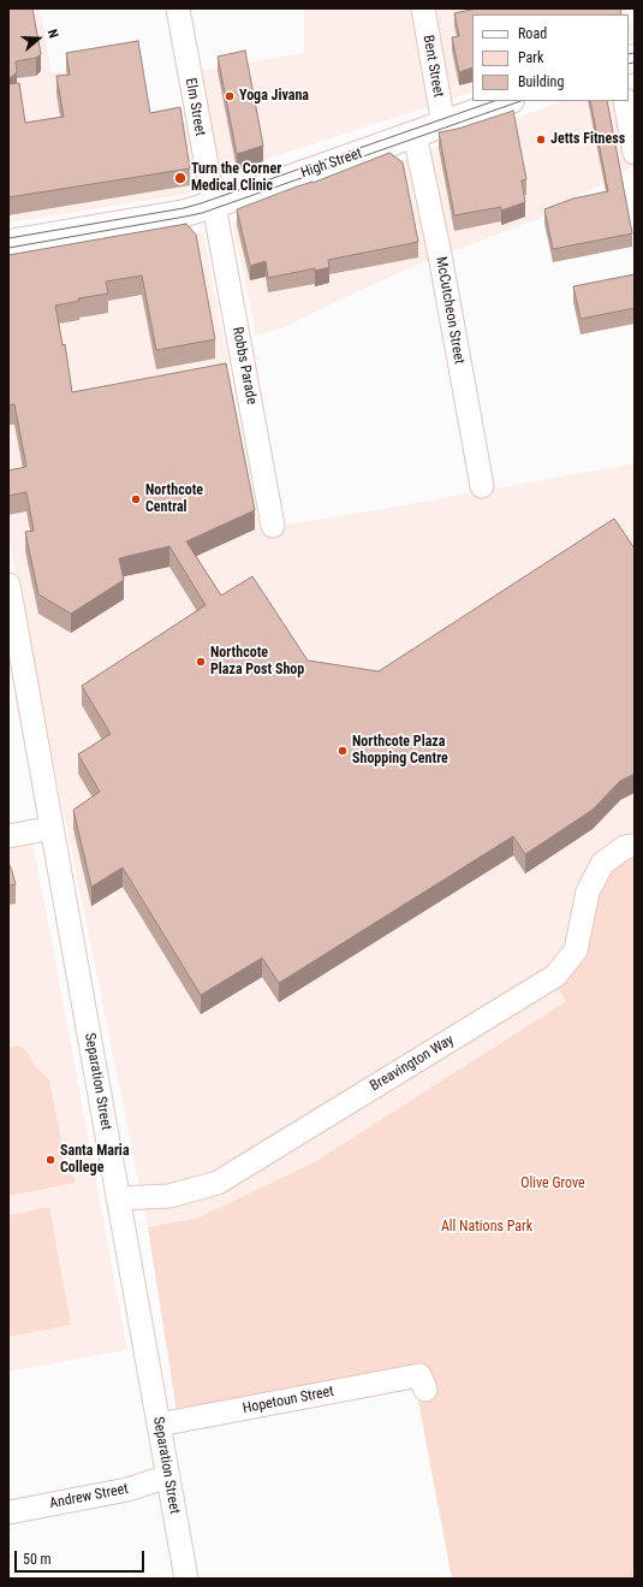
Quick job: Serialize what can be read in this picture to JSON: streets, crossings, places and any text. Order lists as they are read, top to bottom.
{
  "streets": {
    "main road": ["High Street"],
    "street": [
      "Bent Street",
      "Elm Street",
      "McCutcheon Street",
      "Robbs Parade",
      "Breavington Way",
      "Separation Street",
      "Hopetoun Street",
      "Andrew Street"
    ]
  },
  "crossings": [
    ["Bent Street", "High Street"],
    ["Elm Street", "High Street"],
    ["Elm Street", "Robbs Parade"],
    ["High Street", "McCutcheon Street"],
    ["High Street", "Robbs Parade"],
    ["Breavington Way", "Separation Street"],
    ["Separation Street", "Hopetoun Street"],
    ["Separation Street", "Andrew Street"]
  ],
  "parks": ["Olive Grove", "All Nations Park"],
  "places": [
    "Yoga Jivana",
    "Jetts Fitness",
    "Turn the Corner Medical Clinic",
    "Northcote Central",
    "Northcote Plaza Post Shop",
    "Northcote Plaza Shopping Centre",
    "Santa Maria College"
  ],
  "legend": ["Road", "Park", "Building"],
  "scale_bar": "50 m",
  "north": "right"
}
